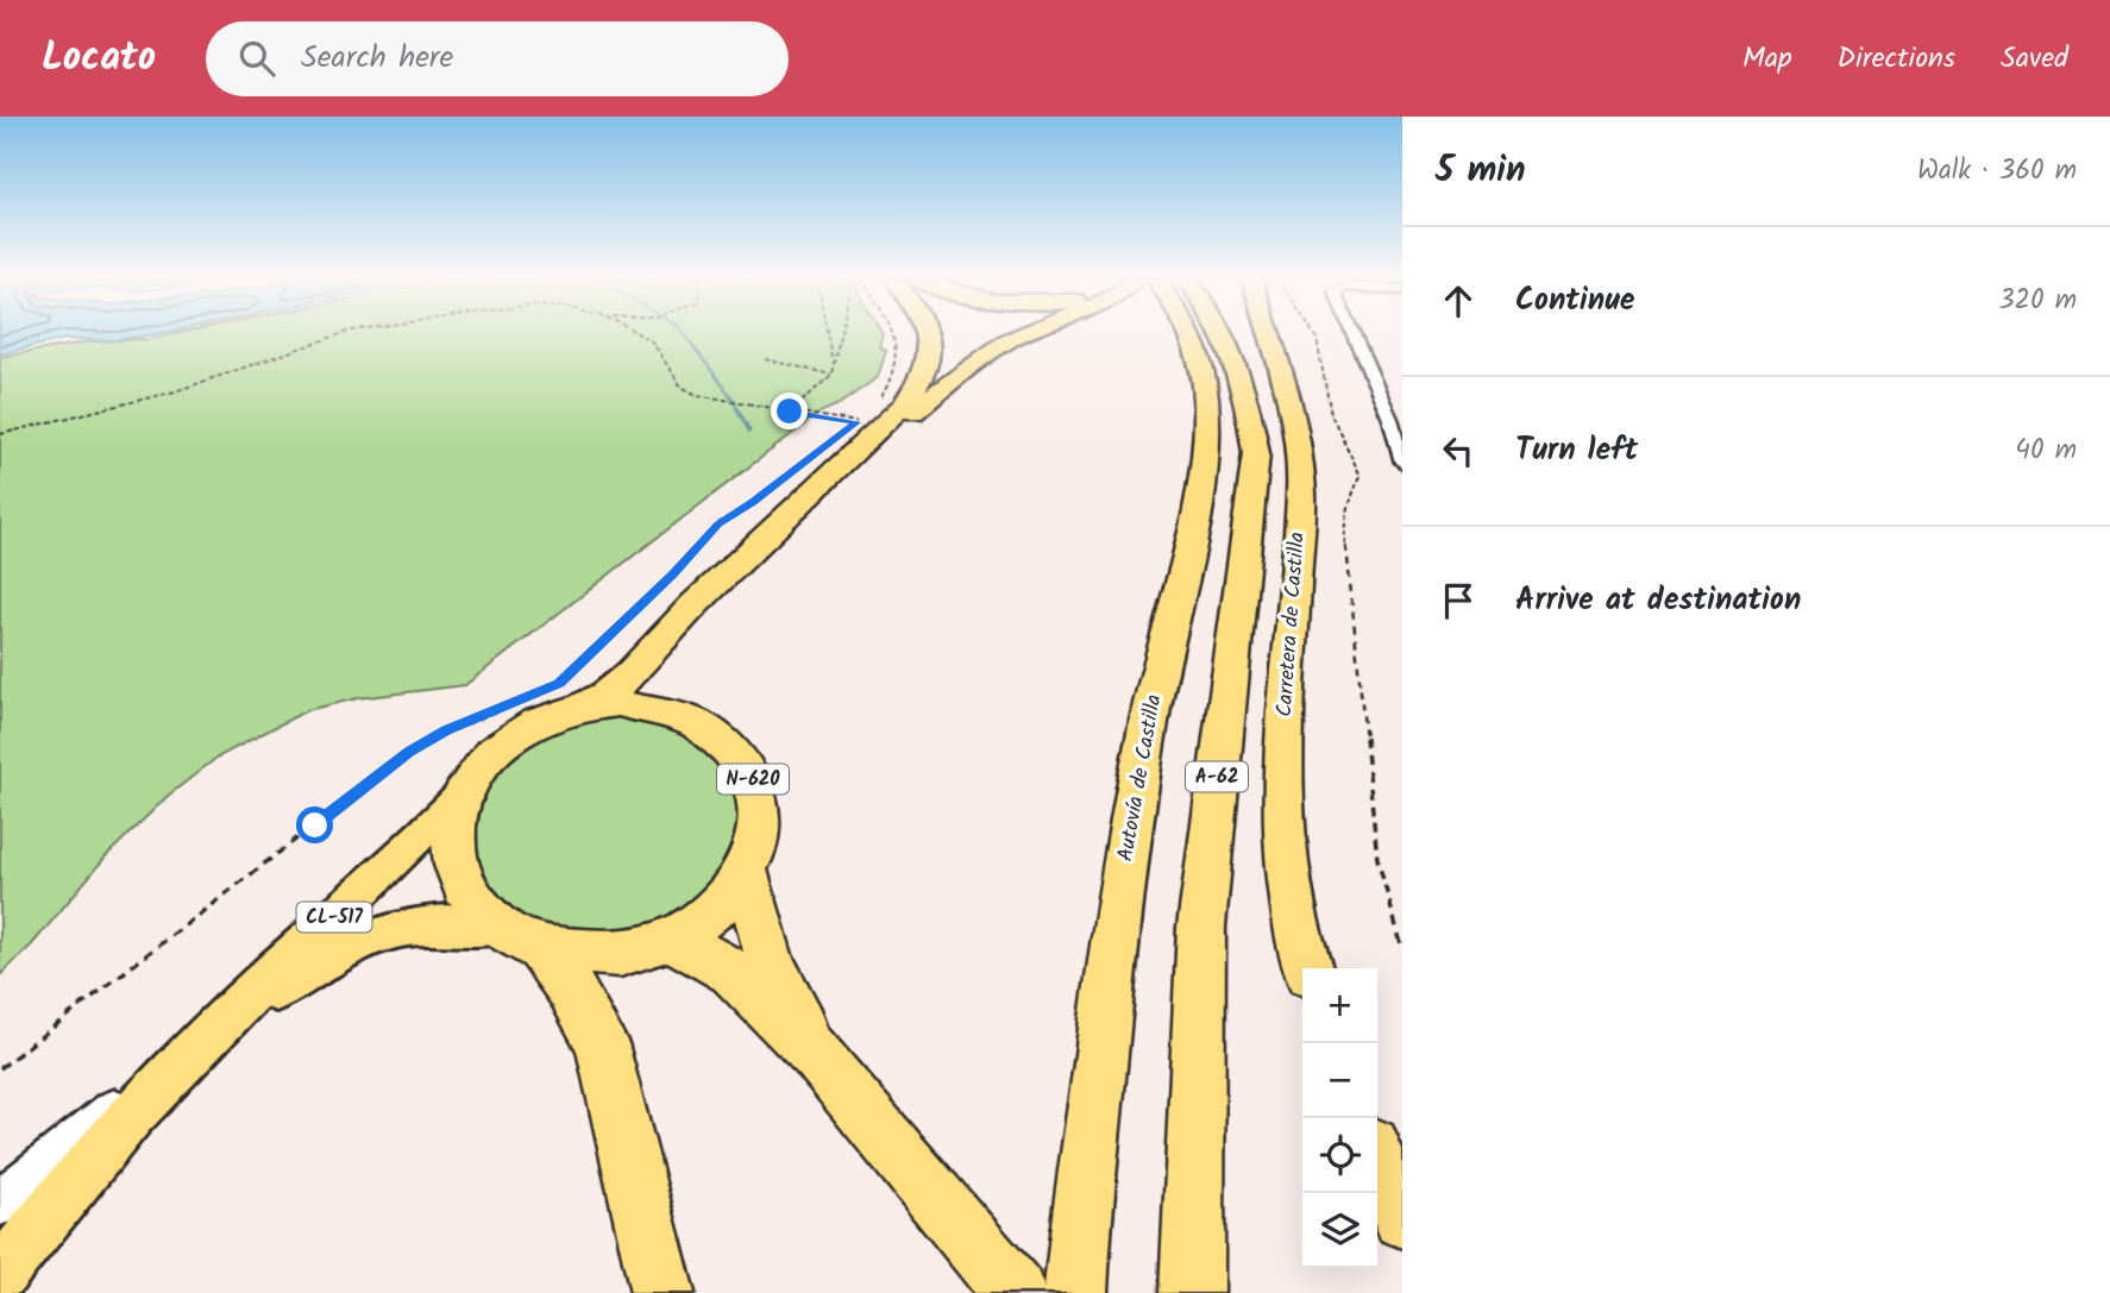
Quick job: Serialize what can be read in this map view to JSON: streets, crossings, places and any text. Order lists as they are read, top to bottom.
{
  "streets": {
    "highway": [
      "Carretera de Castilla",
      "A-62",
      "Autovía de Castilla",
      "N-620"
    ],
    "main road": ["CL-517"]
  },
  "crossings": [
    ["N-620", "CL-517"]
  ],
  "page": {
    "header": "Locato",
    "search": "Search here",
    "nav": ["Map", "Directions", "Saved"],
    "heading": ["5 min", "Walk · 360 m"],
    "list": [
      ["Continue", "320 m"],
      ["Turn left", "40 m"],
      "Arrive at destination"
    ],
    "map_buttons": ["+", "−"]
  }
}
